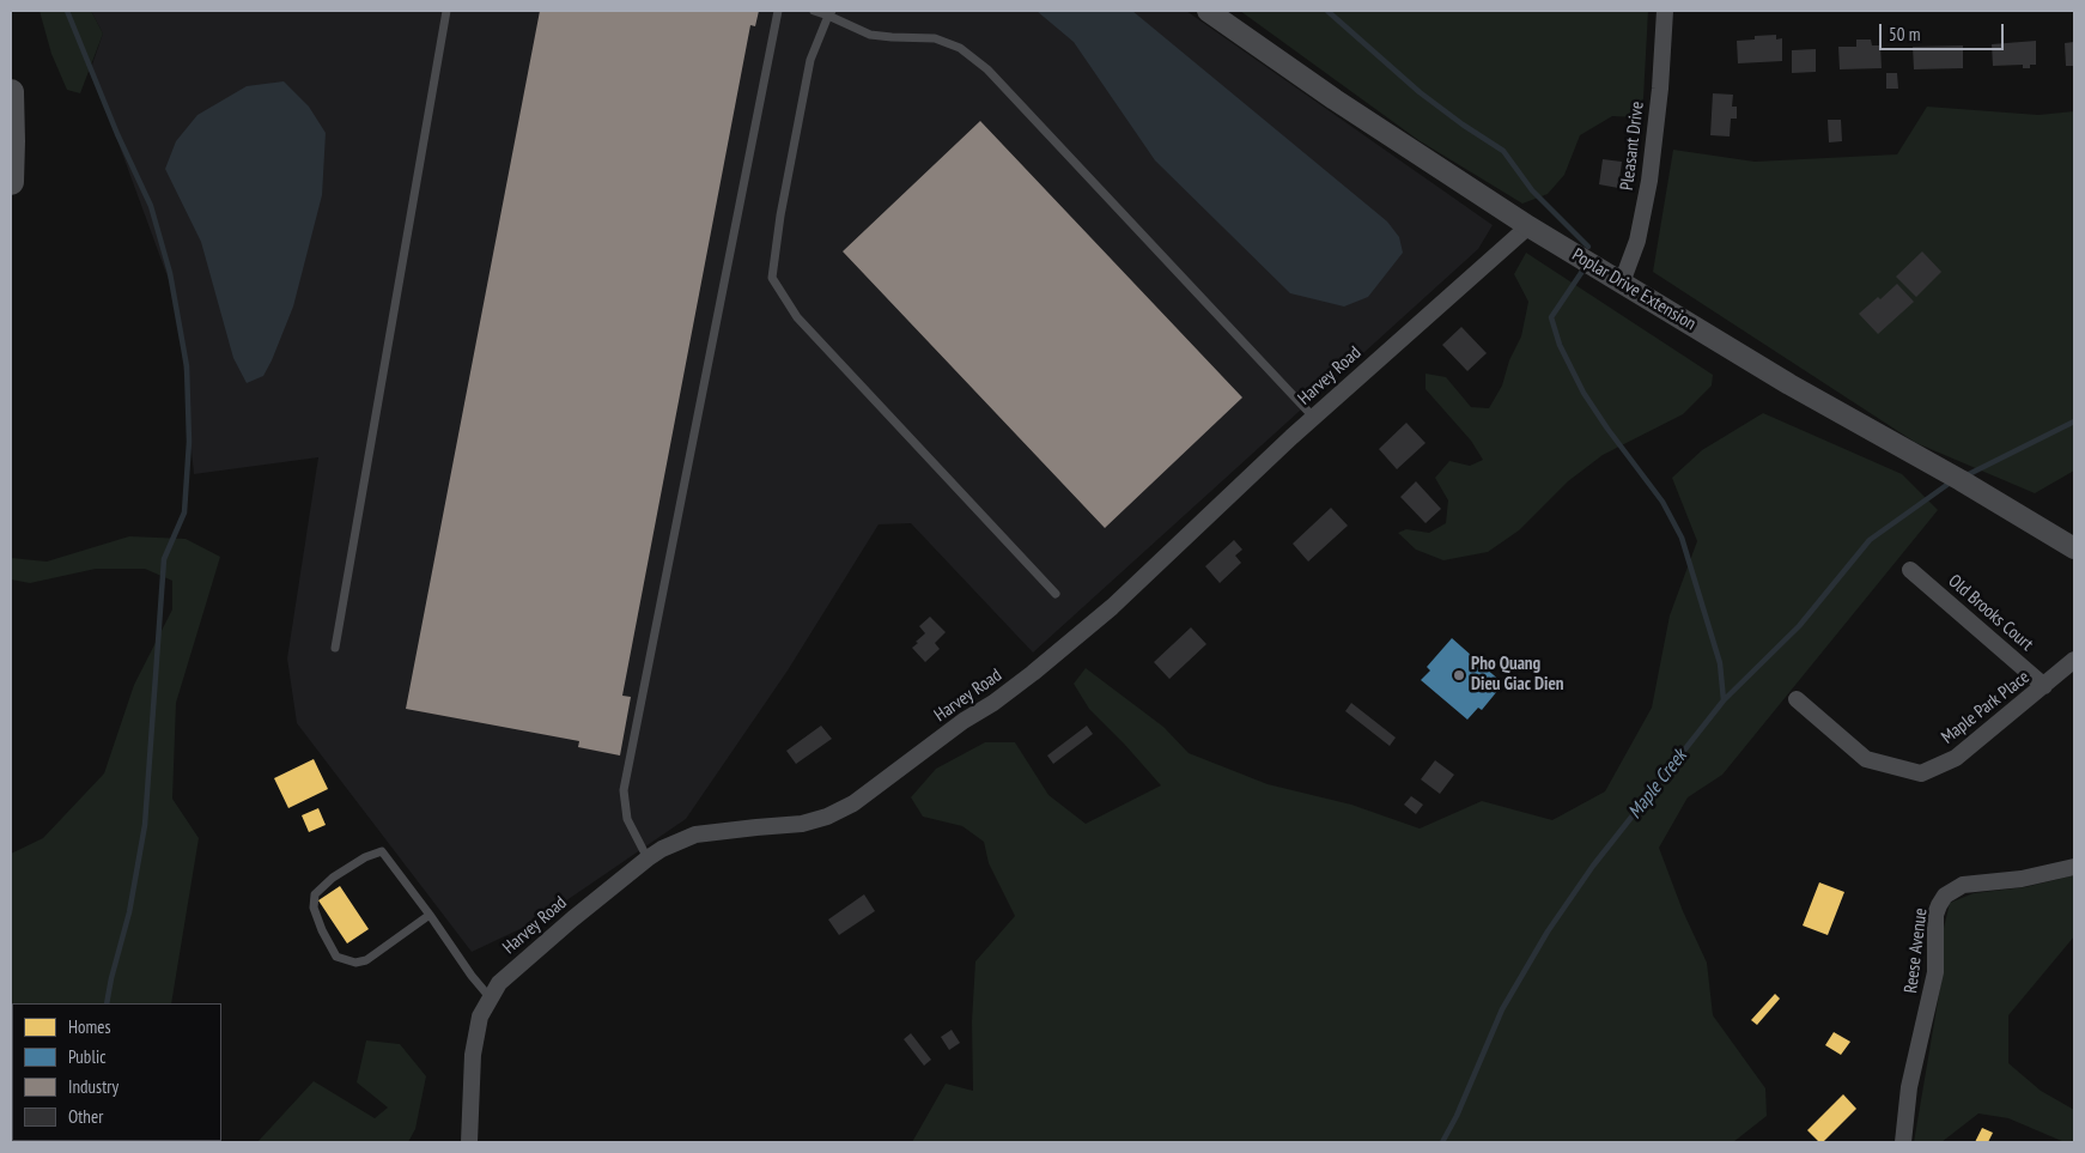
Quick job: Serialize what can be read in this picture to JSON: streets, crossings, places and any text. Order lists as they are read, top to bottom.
{
  "streets": {
    "street": [
      "Pleasant Drive",
      "Poplar Drive Extension",
      "Harvey Road",
      "Old Brooks Court",
      "Maple Park Place",
      "Reese Avenue"
    ]
  },
  "crossings": [
    ["Pleasant Drive", "Poplar Drive Extension"],
    ["Poplar Drive Extension", "Harvey Road"],
    ["Old Brooks Court", "Maple Park Place"]
  ],
  "water": ["Maple Creek"],
  "places": ["Pho Quang Dieu Giac Dien"],
  "legend": [
    "Homes",
    "Public",
    "Industry",
    "Other"
  ],
  "scale_bar": "50 m"
}
